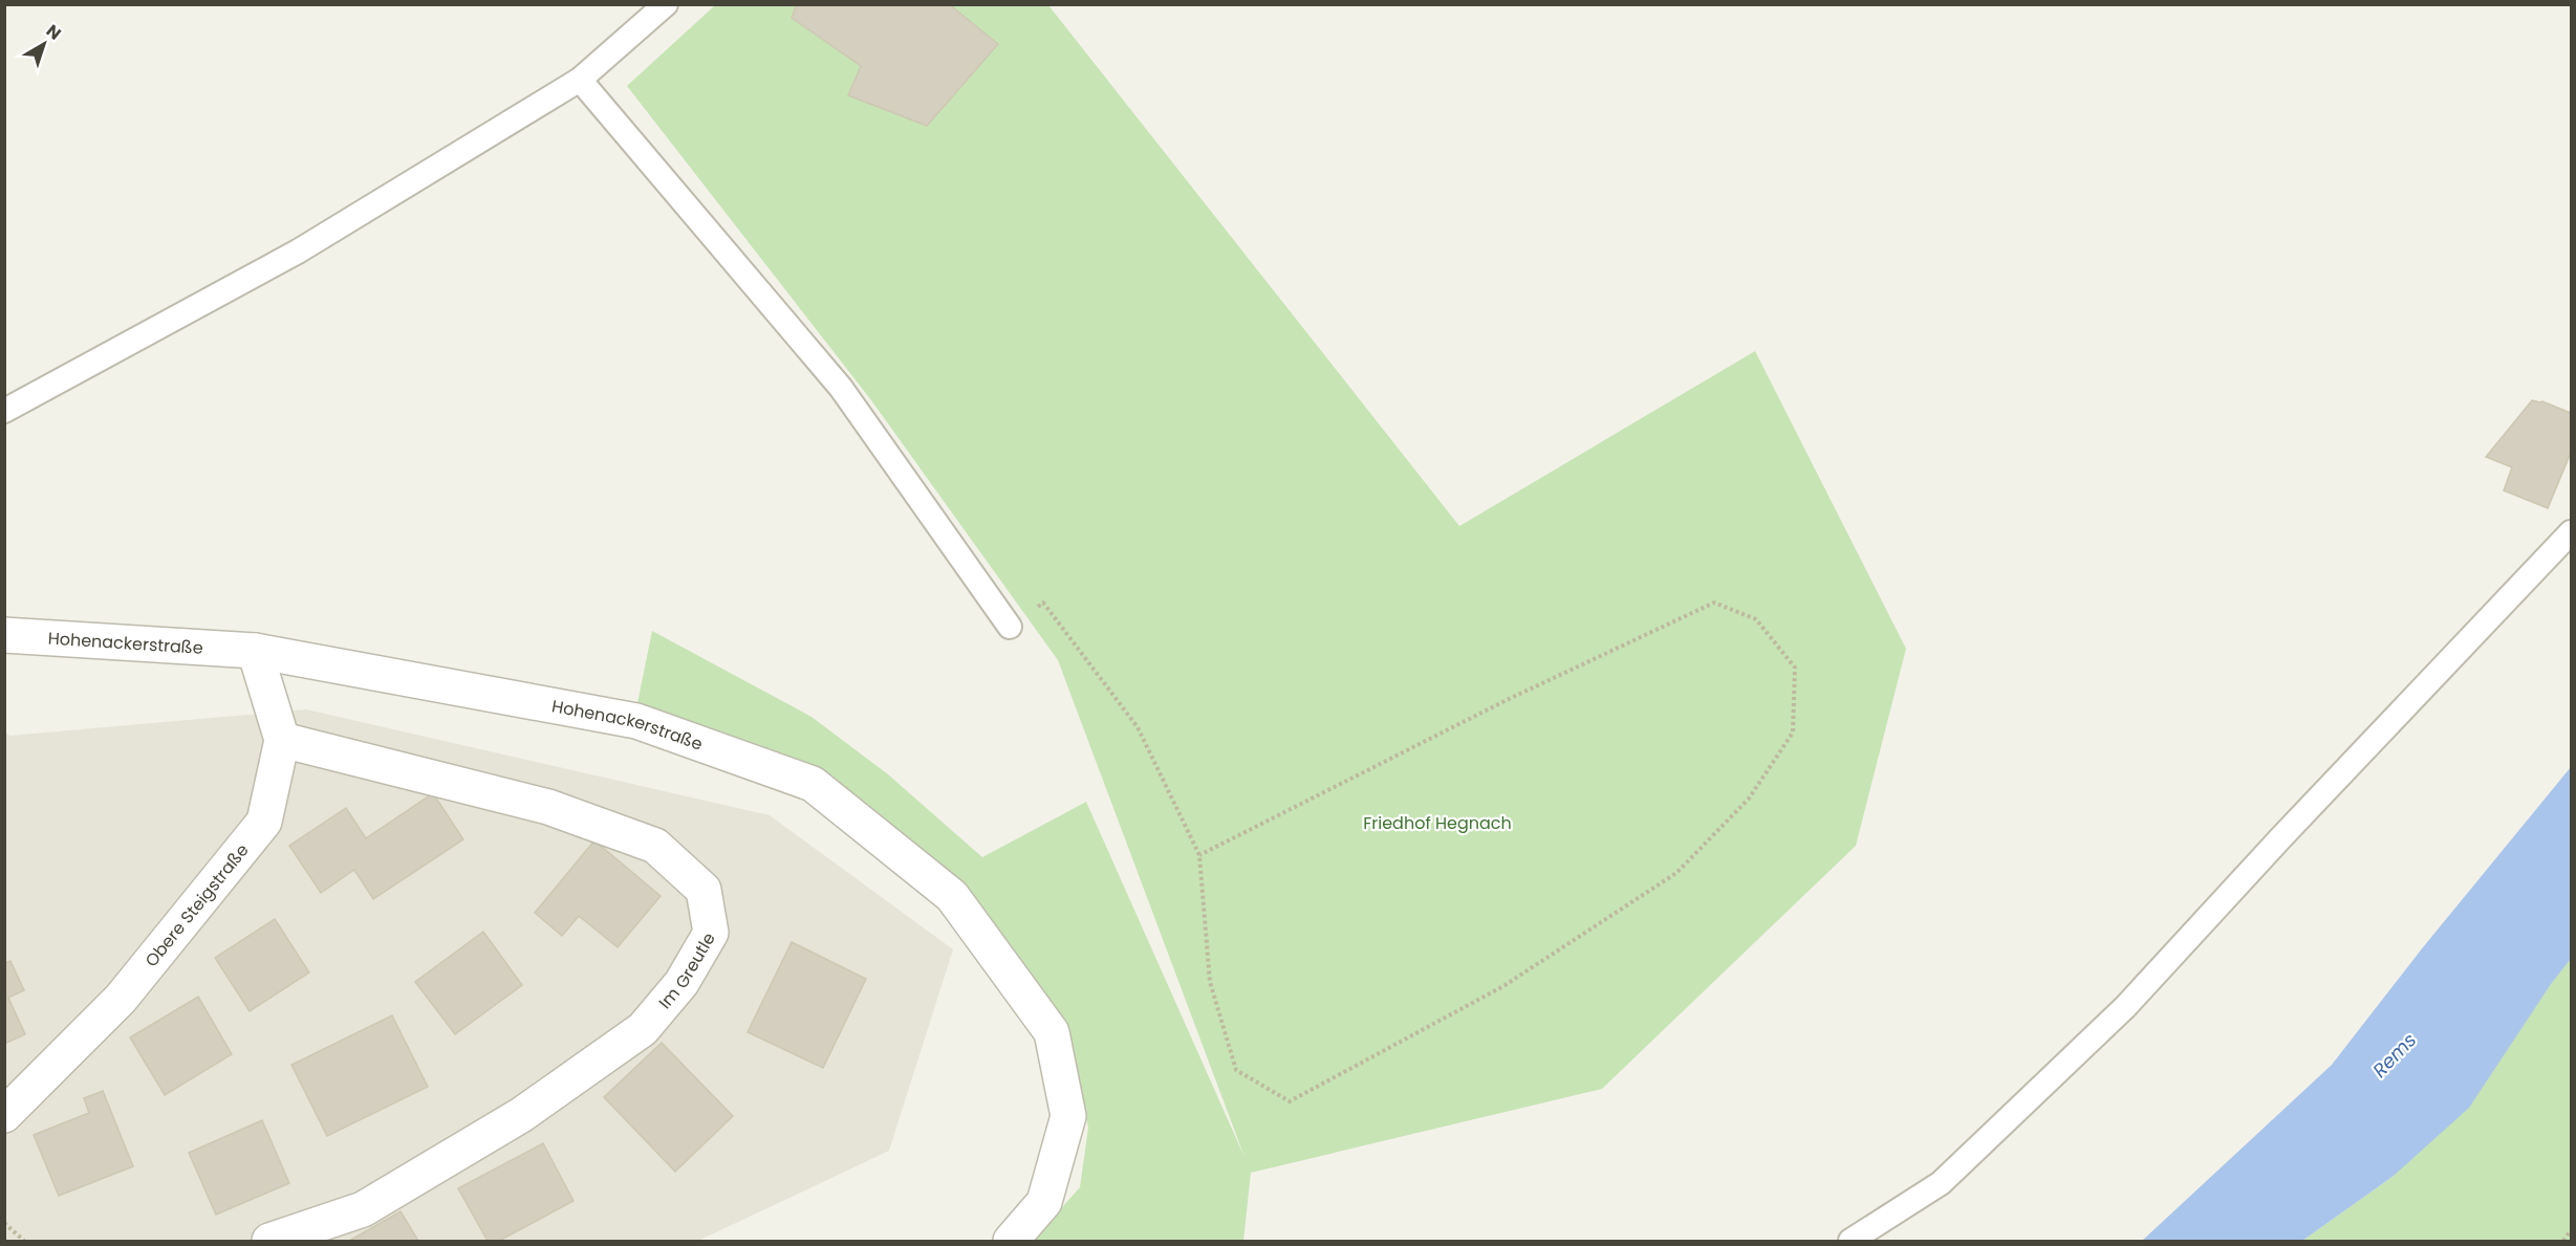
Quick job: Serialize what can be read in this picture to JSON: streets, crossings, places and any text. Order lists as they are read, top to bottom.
{
  "streets": {
    "street": ["Hohenackerstraße", "Obere Steigstraße", "Im Greutle"]
  },
  "crossings": [
    ["Hohenackerstraße", "Obere Steigstraße"],
    ["Obere Steigstraße", "Im Greutle"]
  ],
  "water": ["Rems"],
  "parks": ["Friedhof Hegnach"],
  "north": "top right"
}
